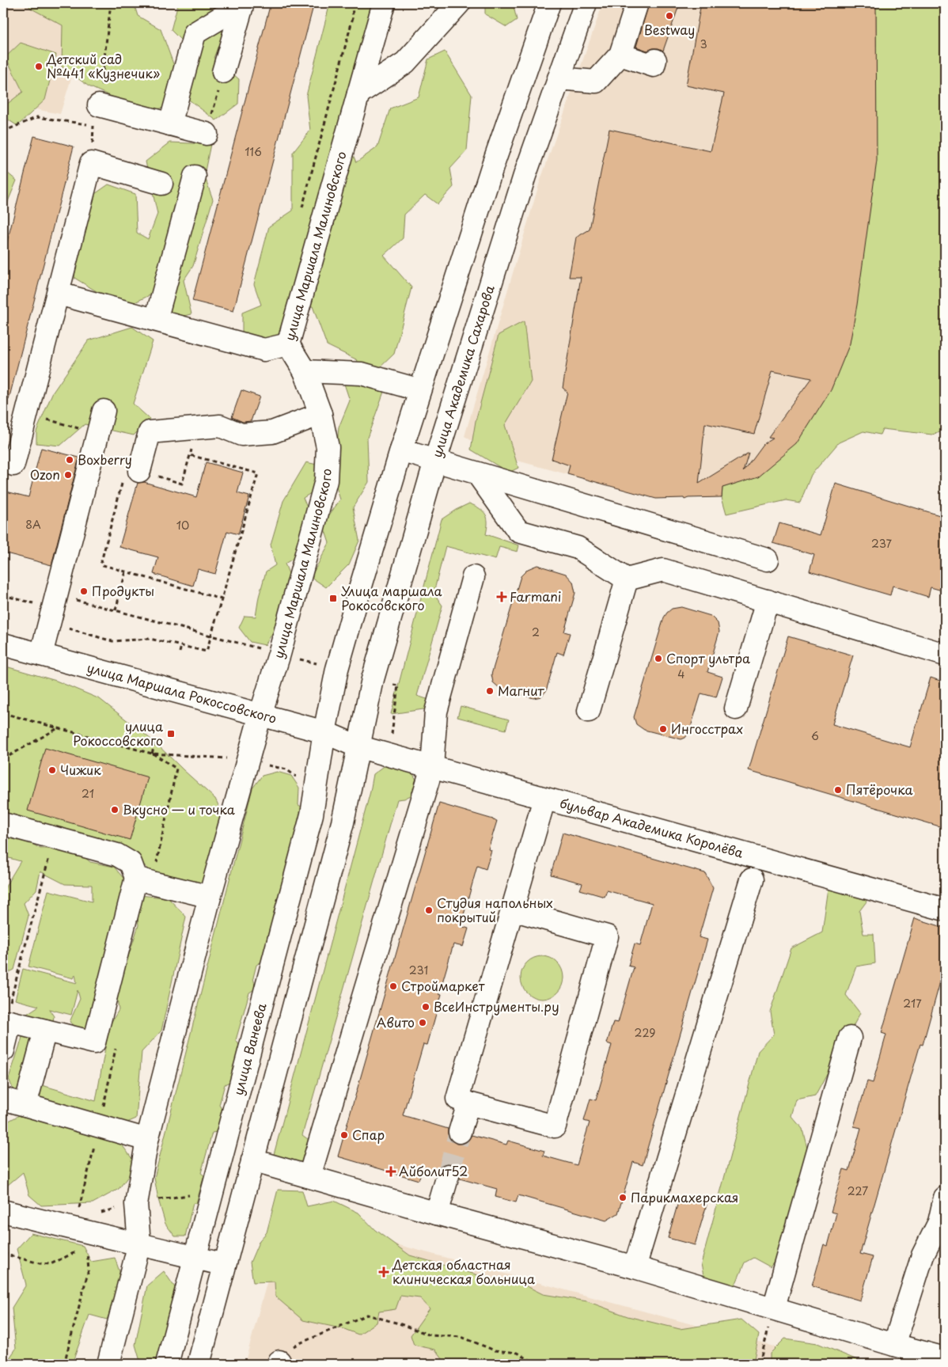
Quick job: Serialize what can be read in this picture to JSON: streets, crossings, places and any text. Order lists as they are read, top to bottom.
{
  "streets": {
    "main road": [
      "улица Маршала Малиновского",
      "улица Академика Сахарова",
      "улица Маршала Рокоссовского",
      "бульвар Академика Королёва",
      "улица Ванеева"
    ]
  },
  "crossings": [
    ["улица Маршала Малиновского", "улица Маршала Рокоссовского"],
    ["улица Академика Сахарова", "улица Маршала Рокоссовского"],
    ["улица Академика Сахарова", "бульвар Академика Королёва"],
    ["улица Маршала Рокоссовского", "бульвар Академика Королёва"],
    ["улица Маршала Рокоссовского", "улица Ванеева"]
  ],
  "places": {
    "other": [
      "Bestway",
      "Детский сад №441 «Кузнечик»",
      "Boxberry",
      "Ozon",
      "Продукты",
      "Спорт ультра",
      "Магнит",
      "Ингосстрах",
      "Чижик",
      "Пятёрочка",
      "Вкусно — и точка",
      "Студия напольных покрытий",
      "Строймаркет",
      "ВсеИнструменты.ру",
      "Авито",
      "Спар",
      "Парикмахерская"
    ],
    "health": ["Farmani", "Айболит52", "Детская областная клиническая больница"],
    "transit": ["Улица маршала Рокосовского", "улица Рокоссовского"]
  },
  "house_numbers": [
    "3",
    "116",
    "8А",
    "10",
    "237",
    "2",
    "4",
    "6",
    "21",
    "231",
    "217",
    "229",
    "227"
  ]
}
